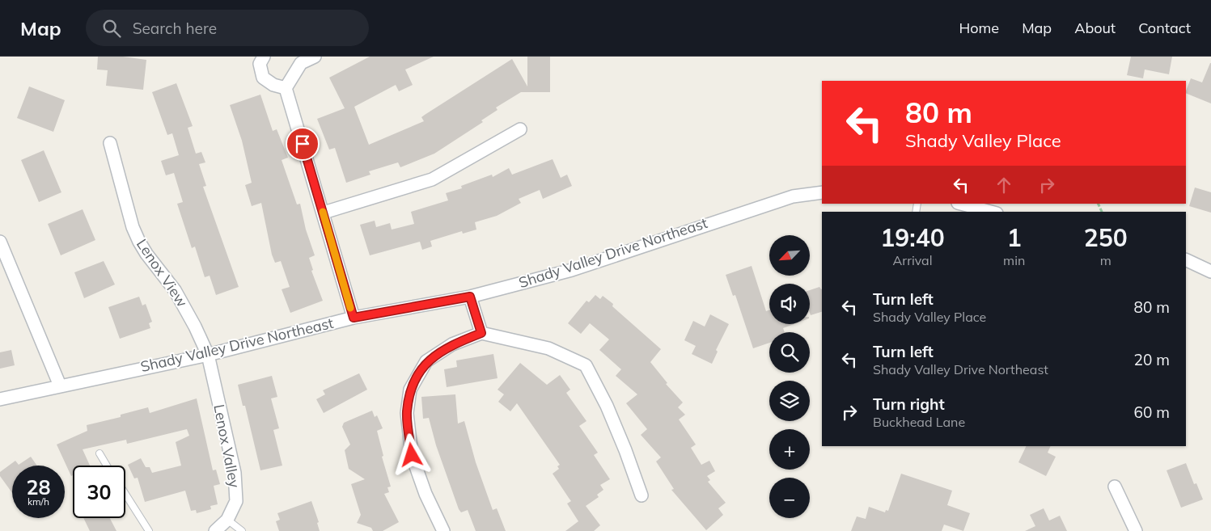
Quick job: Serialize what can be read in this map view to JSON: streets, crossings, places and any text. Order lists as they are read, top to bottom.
{
  "streets": {
    "street": ["Shady Valley Drive Northeast", "Lenox View", "Lenox Valley"]
  },
  "crossings": [
    ["Shady Valley Drive Northeast", "Lenox View"],
    ["Shady Valley Drive Northeast", "Lenox Valley"],
    ["Lenox View", "Lenox Valley"]
  ],
  "north": "bottom left",
  "page": {
    "header": "Map",
    "search": "Search here",
    "nav": [
      "Home",
      "Map",
      "About",
      "Contact"
    ],
    "turn": ["80 m", "Shady Valley Place"],
    "eta": [
      "19:40",
      "Arrival",
      "1",
      "min",
      "250",
      "m"
    ],
    "map_buttons": ["+", "−"],
    "list": [
      {
        "name": "Turn left",
        "note": "Shady Valley Place",
        "value": "80 m"
      },
      {
        "name": "Turn left",
        "note": "Shady Valley Drive Northeast",
        "value": "20 m"
      },
      {
        "name": "Turn right",
        "note": "Buckhead Lane",
        "value": "60 m"
      }
    ],
    "speed": "28 km/h",
    "limit": "30"
  }
}
